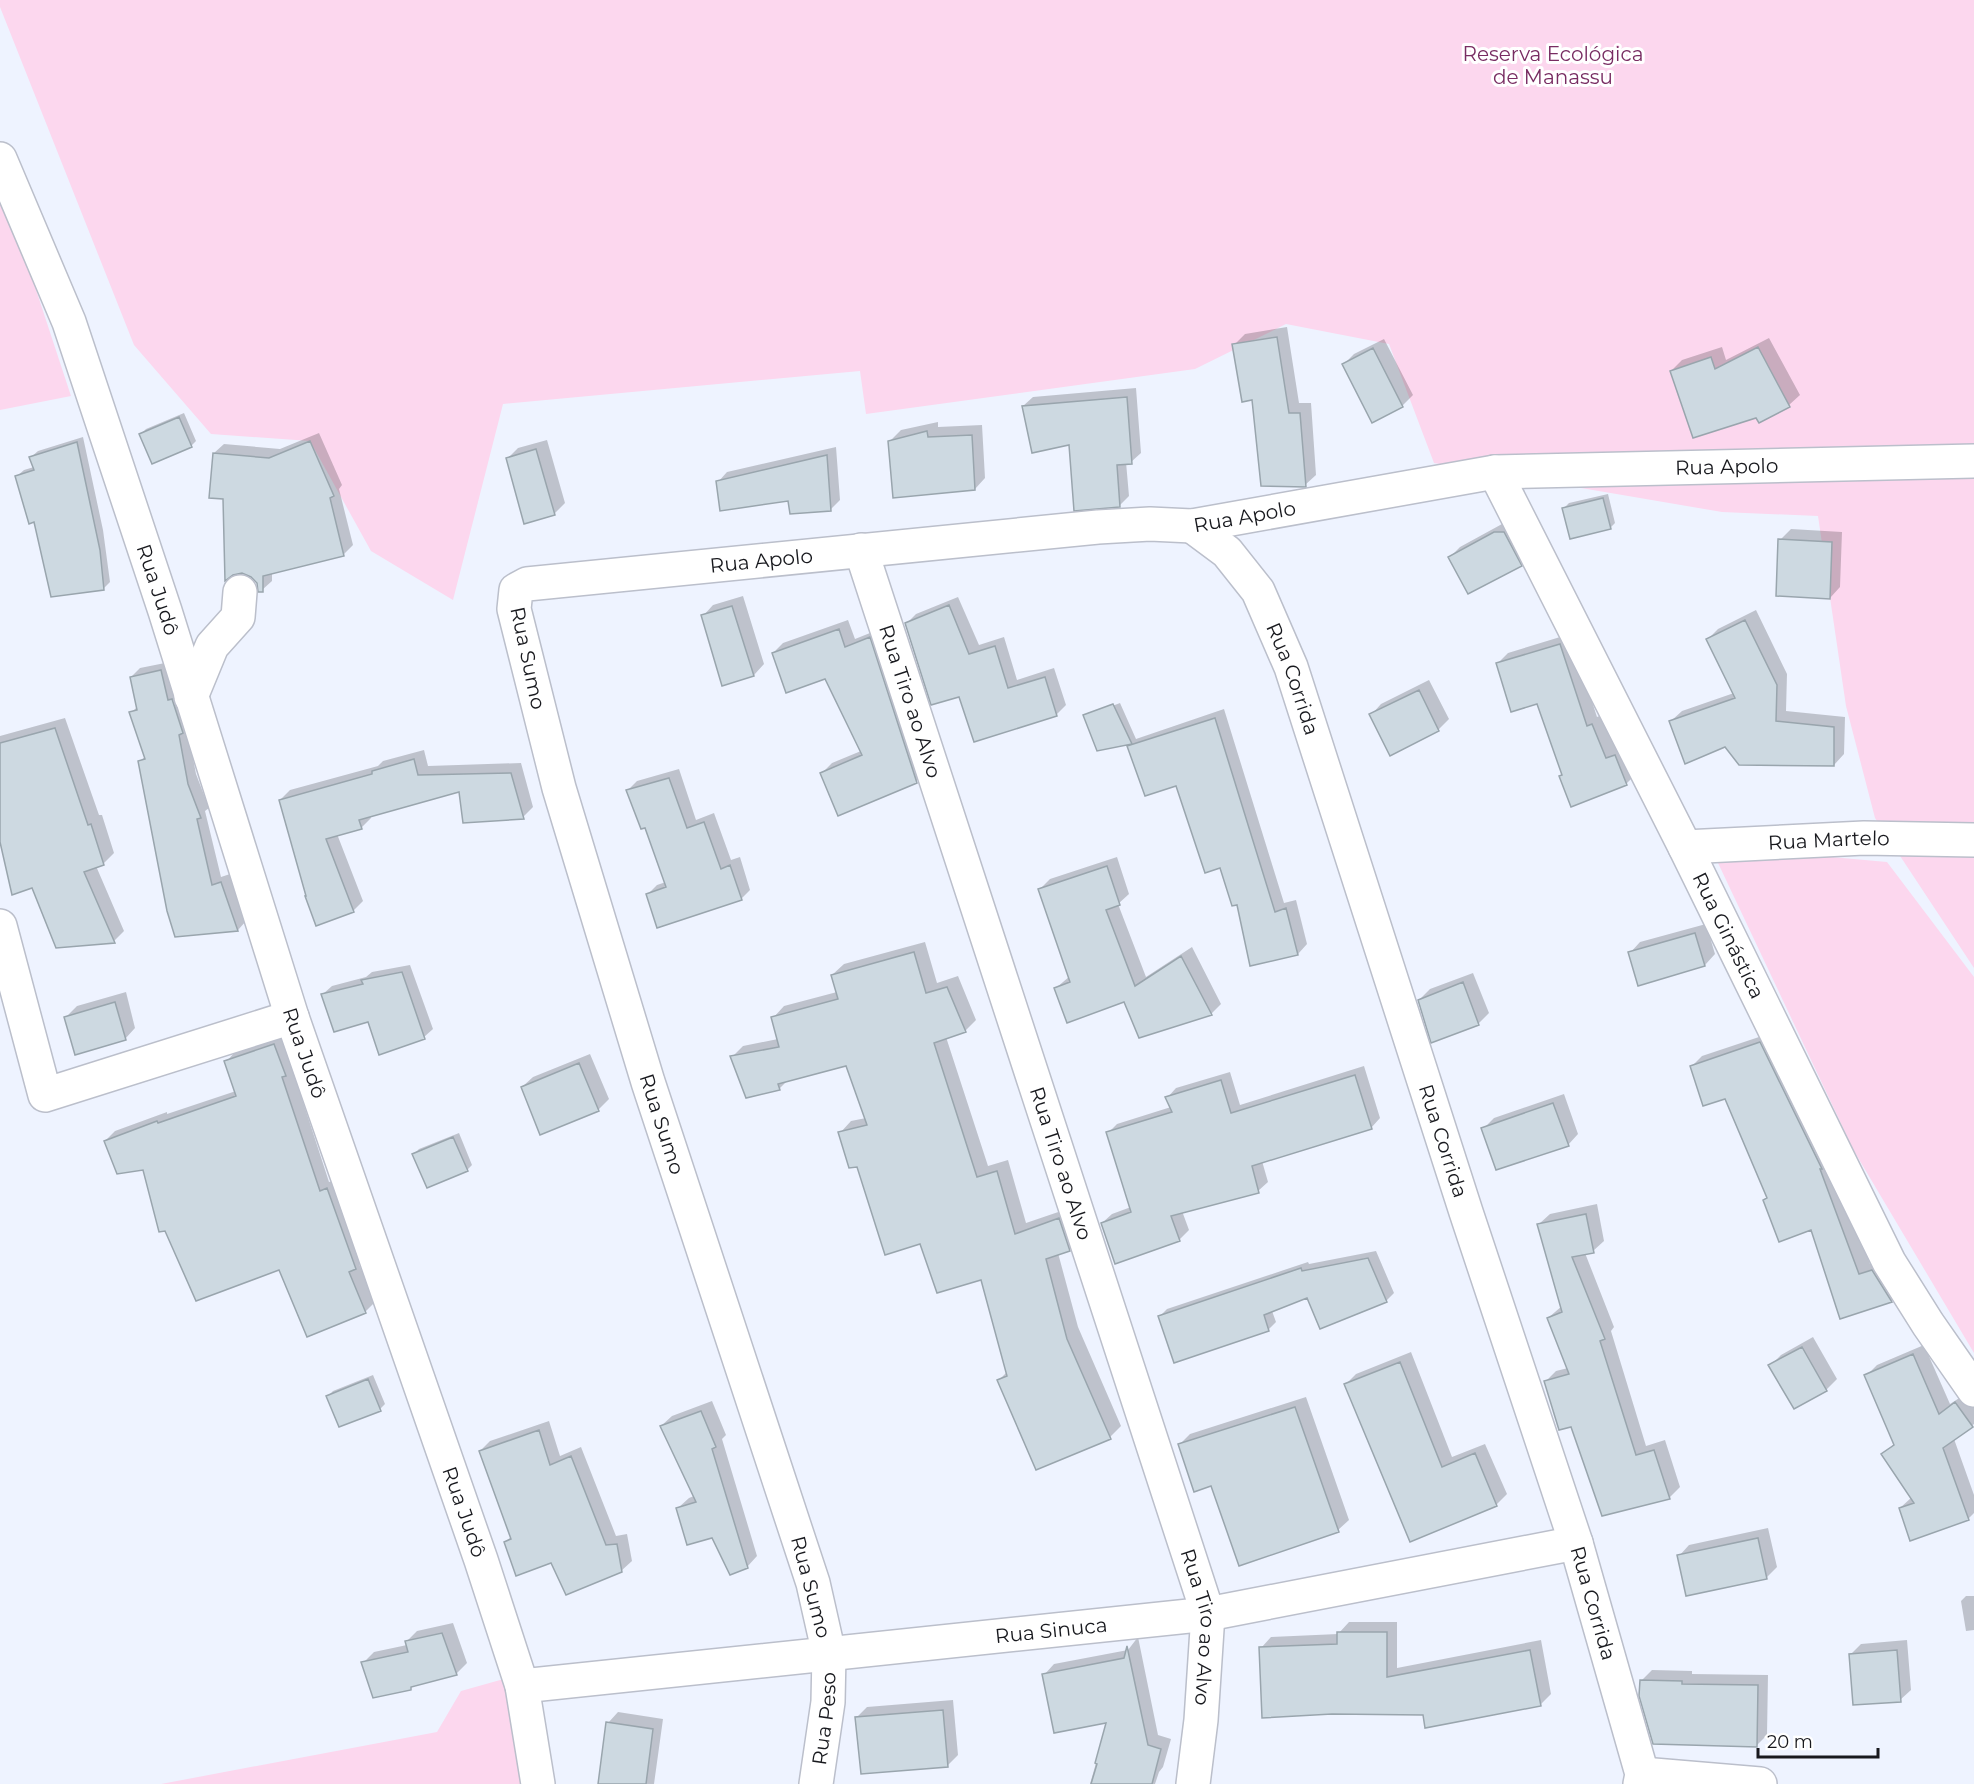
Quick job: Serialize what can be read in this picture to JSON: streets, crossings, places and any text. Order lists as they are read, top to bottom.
{
  "streets": {
    "street": [
      "Rua Apolo",
      "Rua Judô",
      "Rua Sumo",
      "Rua Corrida",
      "Rua Tiro ao Alvo",
      "Rua Martelo",
      "Rua Ginástica",
      "Rua Sinuca",
      "Rua Peso"
    ]
  },
  "crossings": [
    ["Rua Apolo", "Rua Sumo"],
    ["Rua Apolo", "Rua Corrida"],
    ["Rua Apolo", "Rua Tiro ao Alvo"],
    ["Rua Apolo", "Rua Ginástica"],
    ["Rua Judô", "Rua Sinuca"],
    ["Rua Sumo", "Rua Sinuca"],
    ["Rua Sumo", "Rua Peso"],
    ["Rua Corrida", "Rua Sinuca"],
    ["Rua Tiro ao Alvo", "Rua Sinuca"],
    ["Rua Martelo", "Rua Ginástica"],
    ["Rua Sinuca", "Rua Peso"]
  ],
  "parks": ["Reserva Ecológica de Manassu"],
  "scale_bar": "20 m"
}
